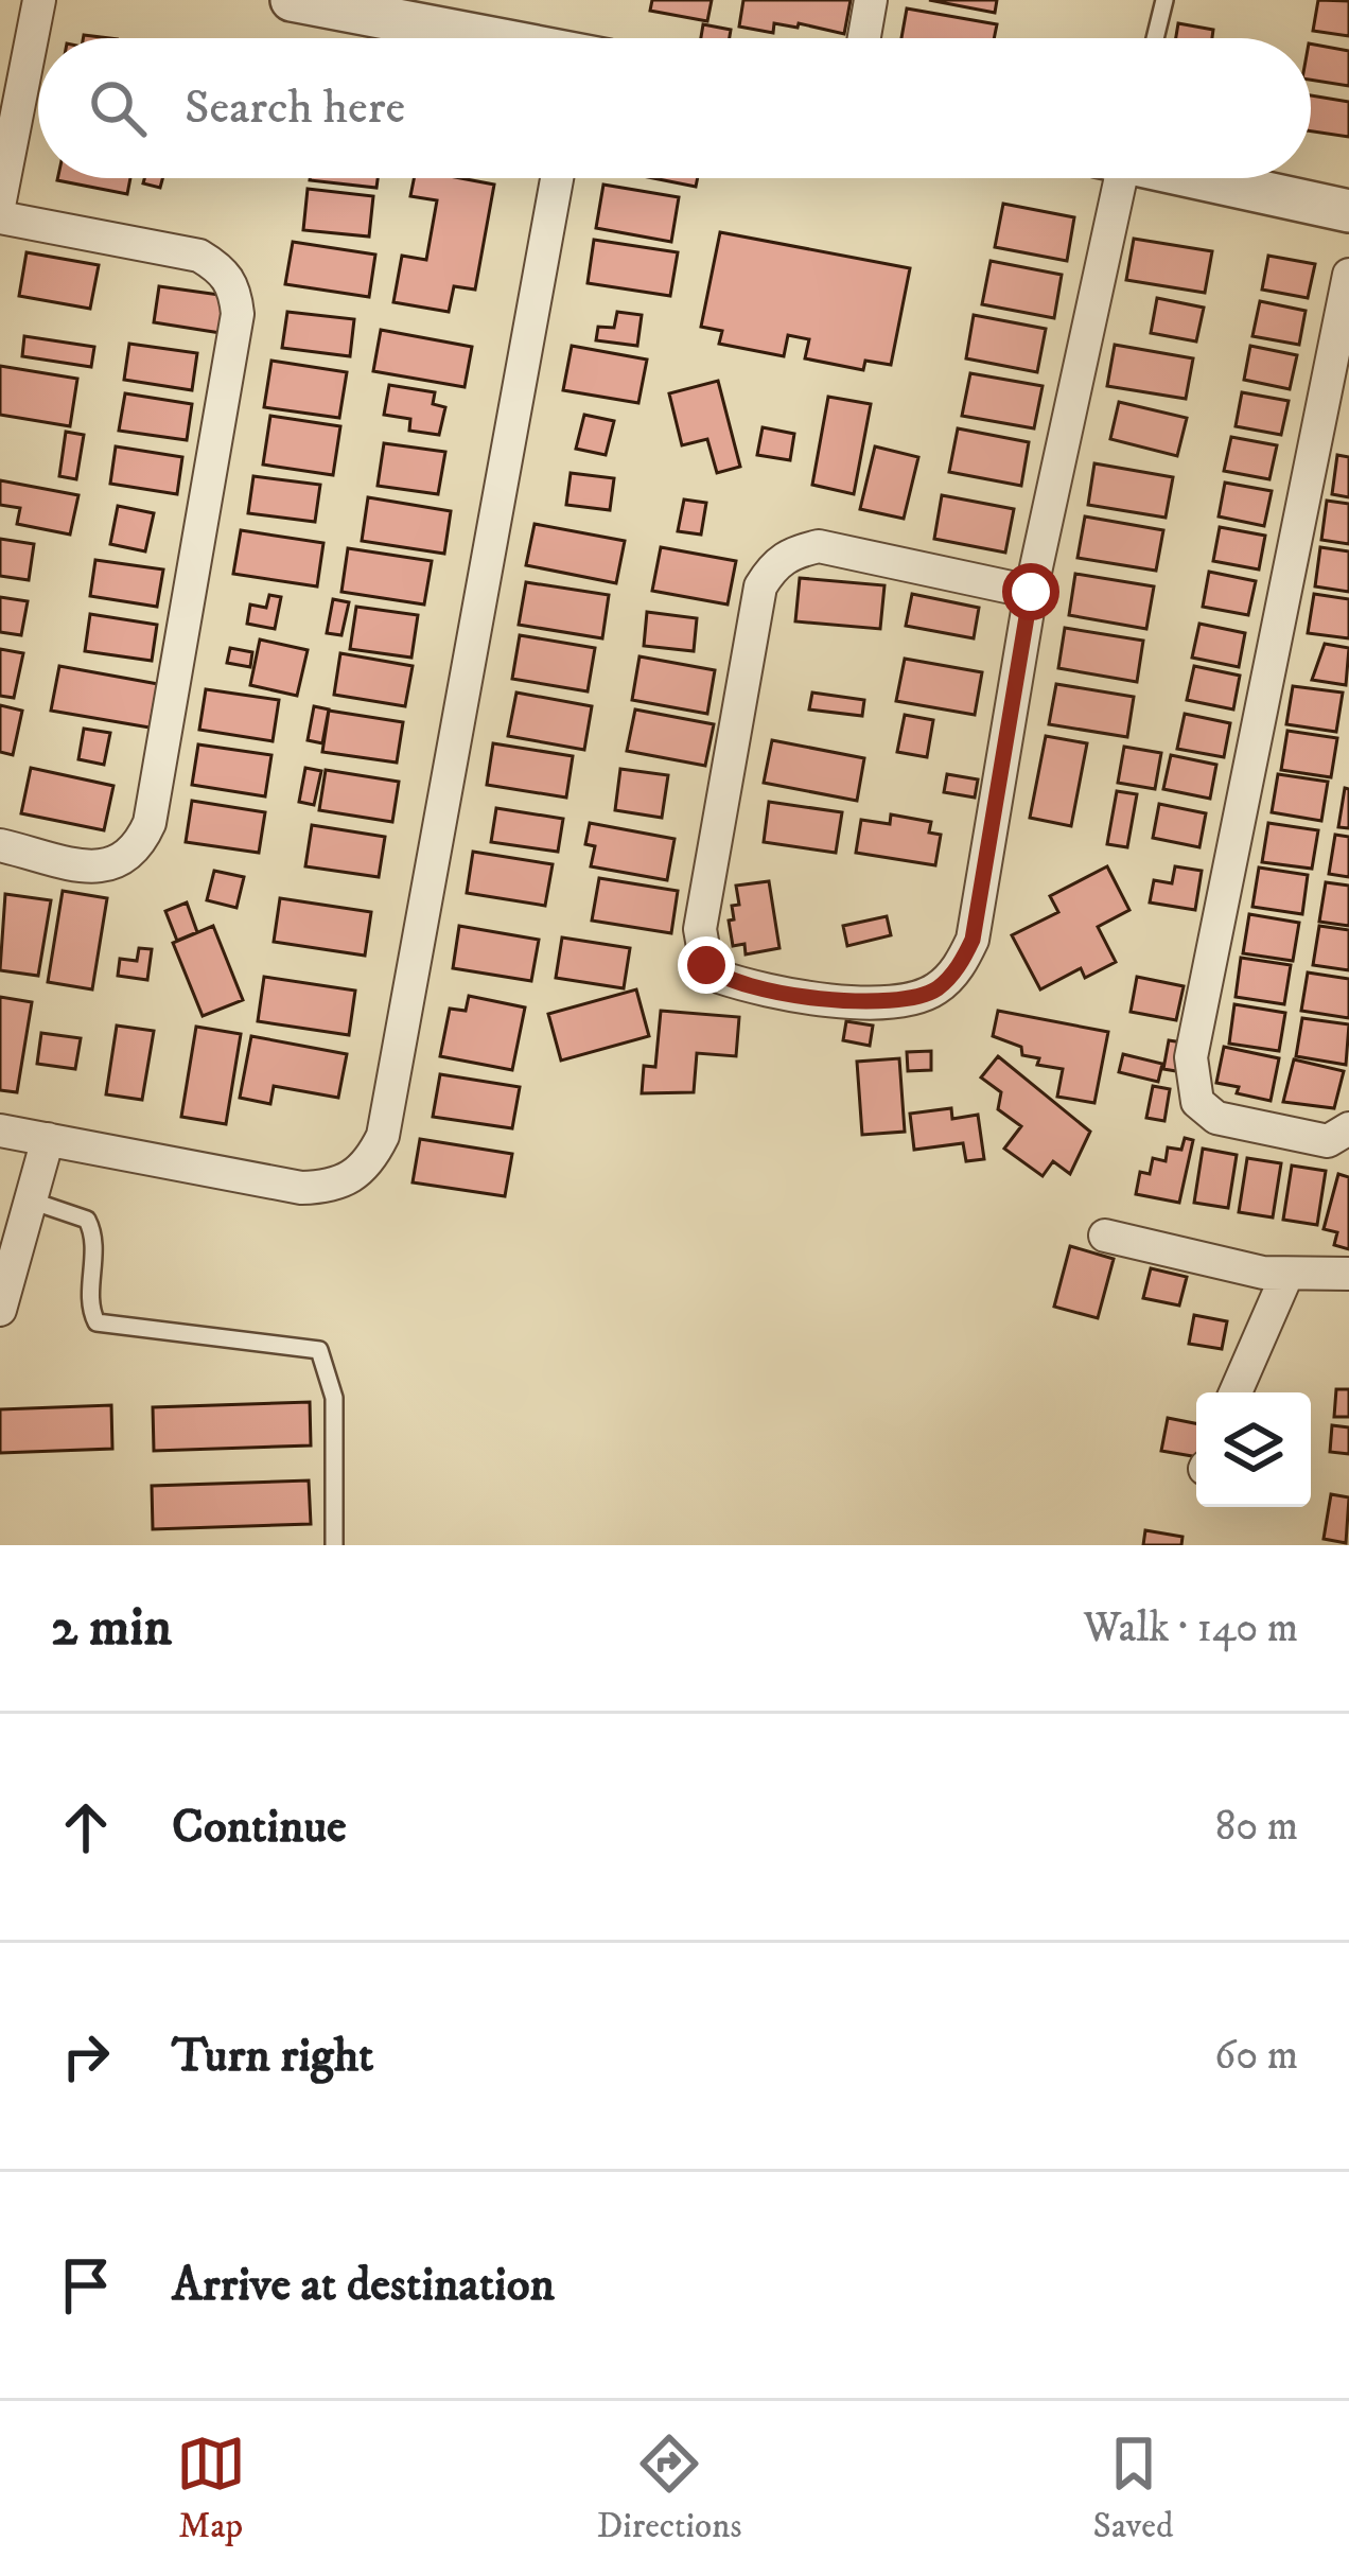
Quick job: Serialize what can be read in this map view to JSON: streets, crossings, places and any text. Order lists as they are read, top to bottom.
{
  "page": {
    "search": "Search here",
    "heading": ["2 min", "Walk · 140 m"],
    "list": [
      ["Continue", "80 m"],
      ["Turn right", "60 m"],
      "Arrive at destination"
    ],
    "nav": ["Map", "Directions", "Saved"]
  }
}
